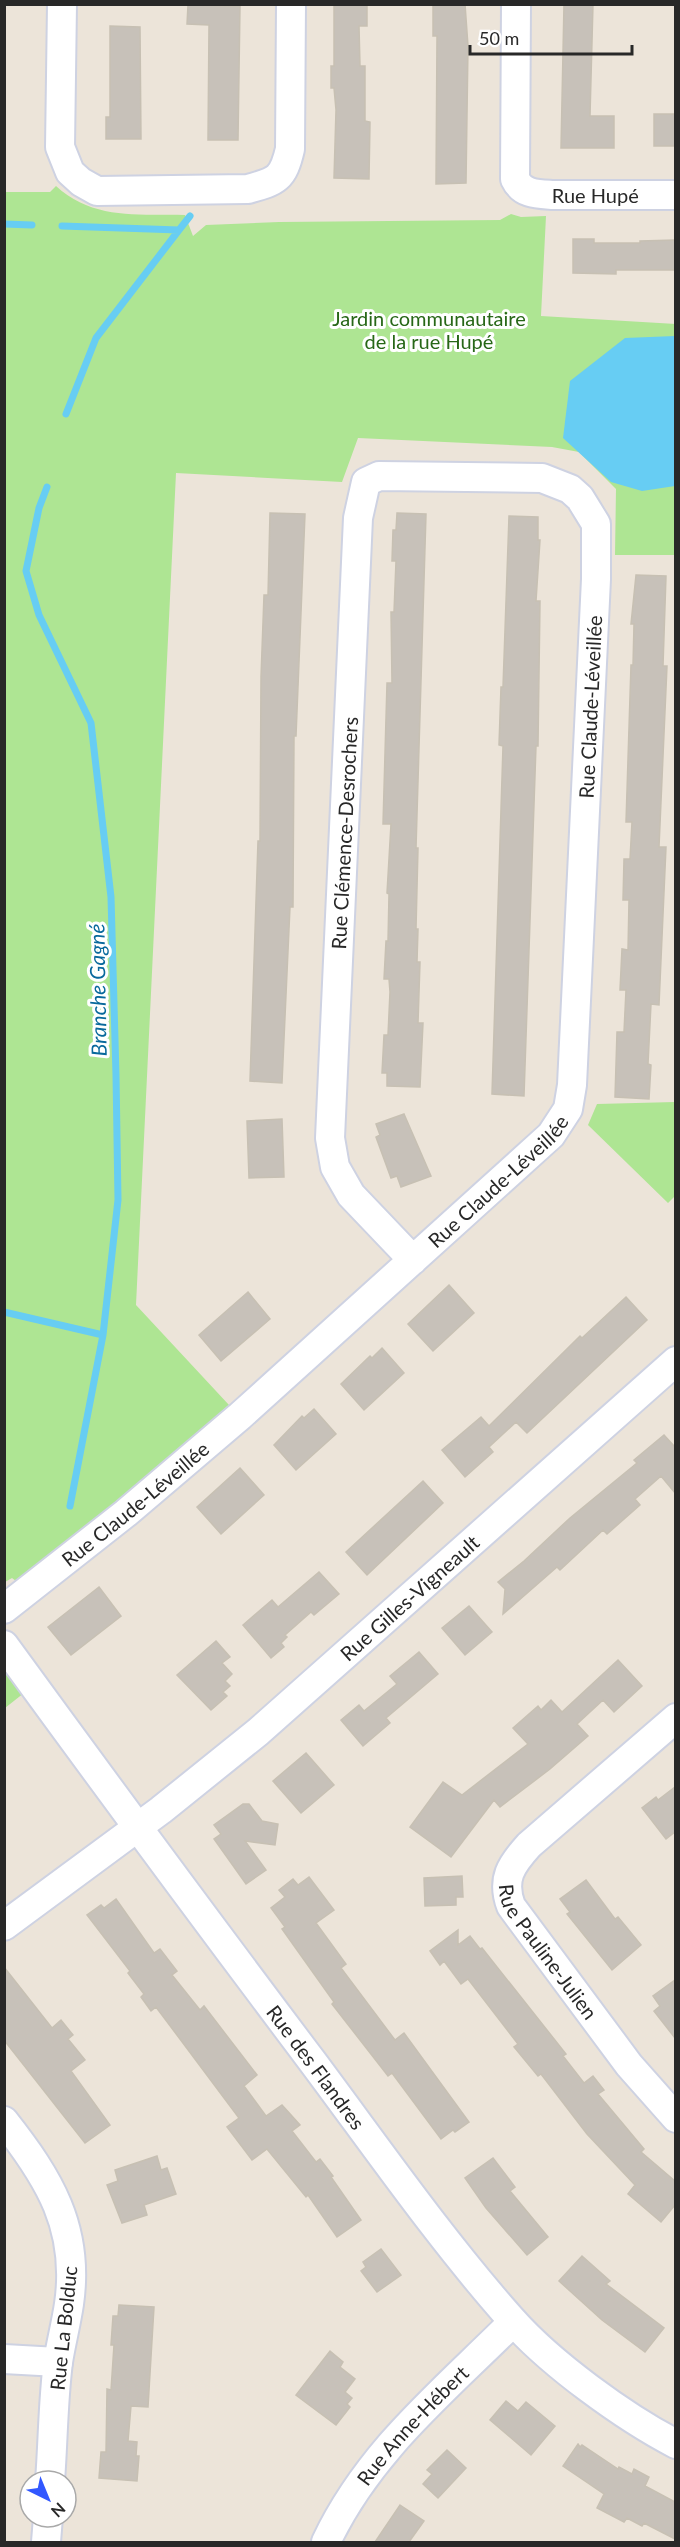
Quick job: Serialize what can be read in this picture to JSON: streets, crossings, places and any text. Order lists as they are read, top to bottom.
{
  "streets": {
    "street": [
      "Rue Hupé",
      "Rue Claude-Léveillée",
      "Rue Clémence-Desrochers",
      "Rue Gilles-Vigneault",
      "Rue Pauline-Julien",
      "Rue des Flandres",
      "Rue La Bolduc",
      "Rue Anne-Hébert"
    ]
  },
  "crossings": [
    ["Rue Claude-Léveillée", "Rue Clémence-Desrochers"],
    ["Rue Gilles-Vigneault", "Rue des Flandres"],
    ["Rue des Flandres", "Rue Anne-Hébert"]
  ],
  "water": ["Branche Gagné"],
  "parks": ["Jardin communautaire de la rue Hupé"],
  "scale_bar": "50 m",
  "north": "bottom right"
}
